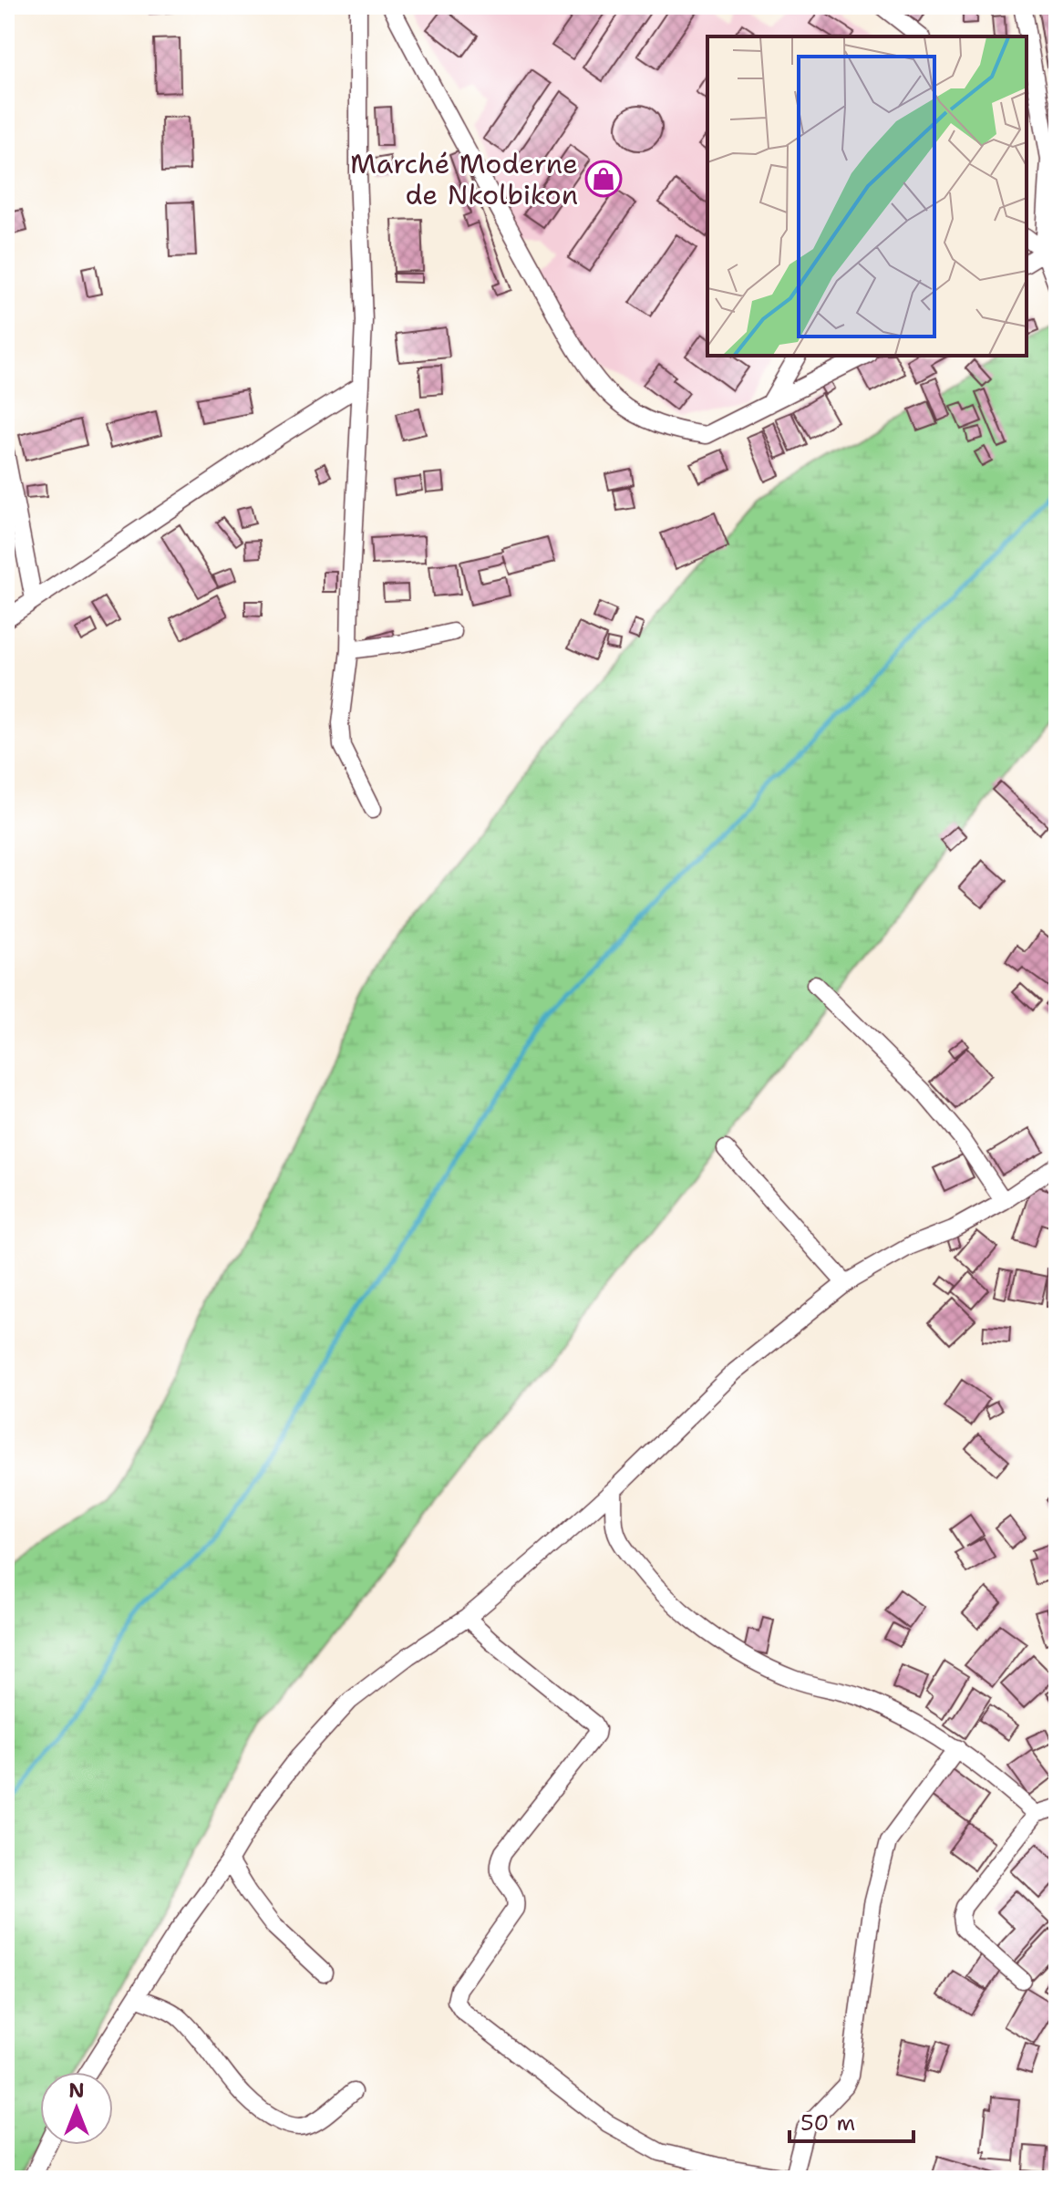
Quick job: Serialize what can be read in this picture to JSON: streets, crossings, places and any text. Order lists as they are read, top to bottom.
{
  "places": {
    "shop": ["Marché Moderne de Nkolbikon"]
  },
  "scale_bar": "50 m",
  "north": "top"
}
